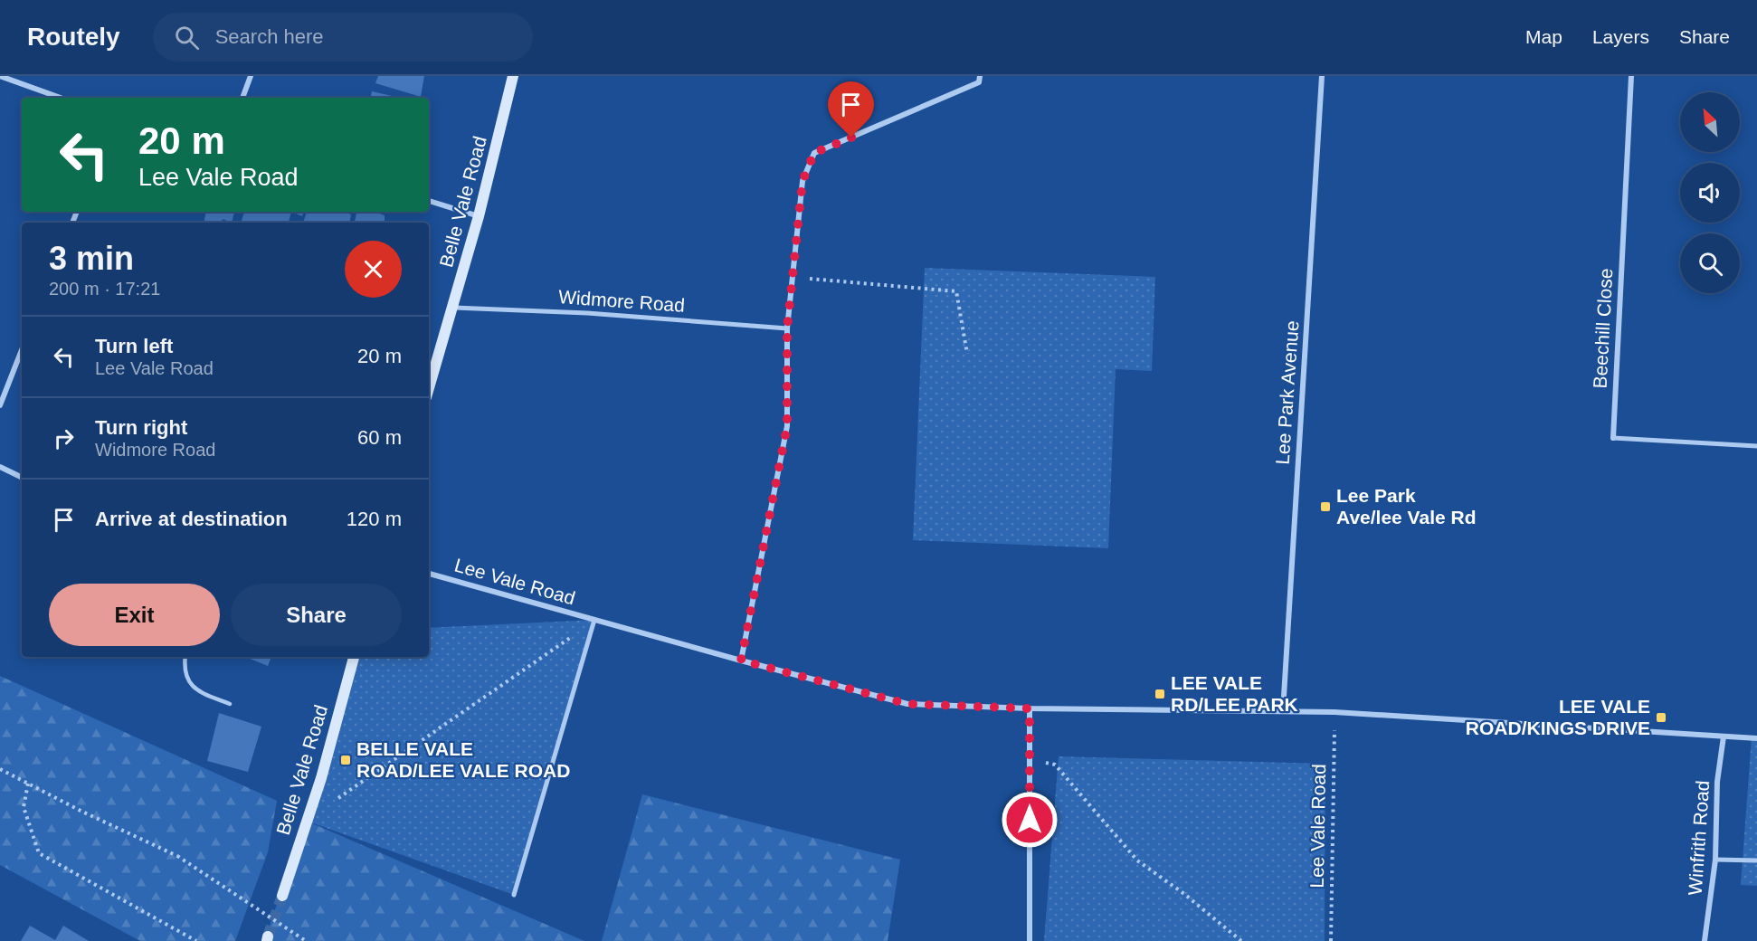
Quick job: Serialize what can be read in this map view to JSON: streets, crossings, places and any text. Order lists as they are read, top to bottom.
{
  "streets": {
    "main road": ["Belle Vale Road"],
    "street": [
      "Widmore Road",
      "Beechill Close",
      "Lee Park Avenue",
      "Lee Vale Road",
      "Winfrith Road"
    ]
  },
  "crossings": [
    ["Belle Vale Road", "Widmore Road"],
    ["Lee Park Avenue", "Lee Vale Road"],
    ["Lee Vale Road", "Winfrith Road"]
  ],
  "places": {
    "transit": [
      "Lee Park Ave/lee Vale Rd",
      "LEE VALE RD/LEE PARK",
      "LEE VALE ROAD/KINGS DRIVE",
      "BELLE VALE ROAD/LEE VALE ROAD"
    ]
  },
  "north": "top left",
  "page": {
    "header": "Routely",
    "search": "Search here",
    "nav": ["Map", "Layers", "Share"],
    "turn": ["20 m", "Lee Vale Road"],
    "heading": ["3 min", "200 m · 17:21"],
    "list": [
      {
        "name": "Turn left",
        "note": "Lee Vale Road",
        "value": "20 m"
      },
      {
        "name": "Turn right",
        "note": "Widmore Road",
        "value": "60 m"
      },
      {
        "name": "Arrive at destination",
        "value": "120 m"
      }
    ],
    "buttons": ["Exit", "Share"]
  }
}
